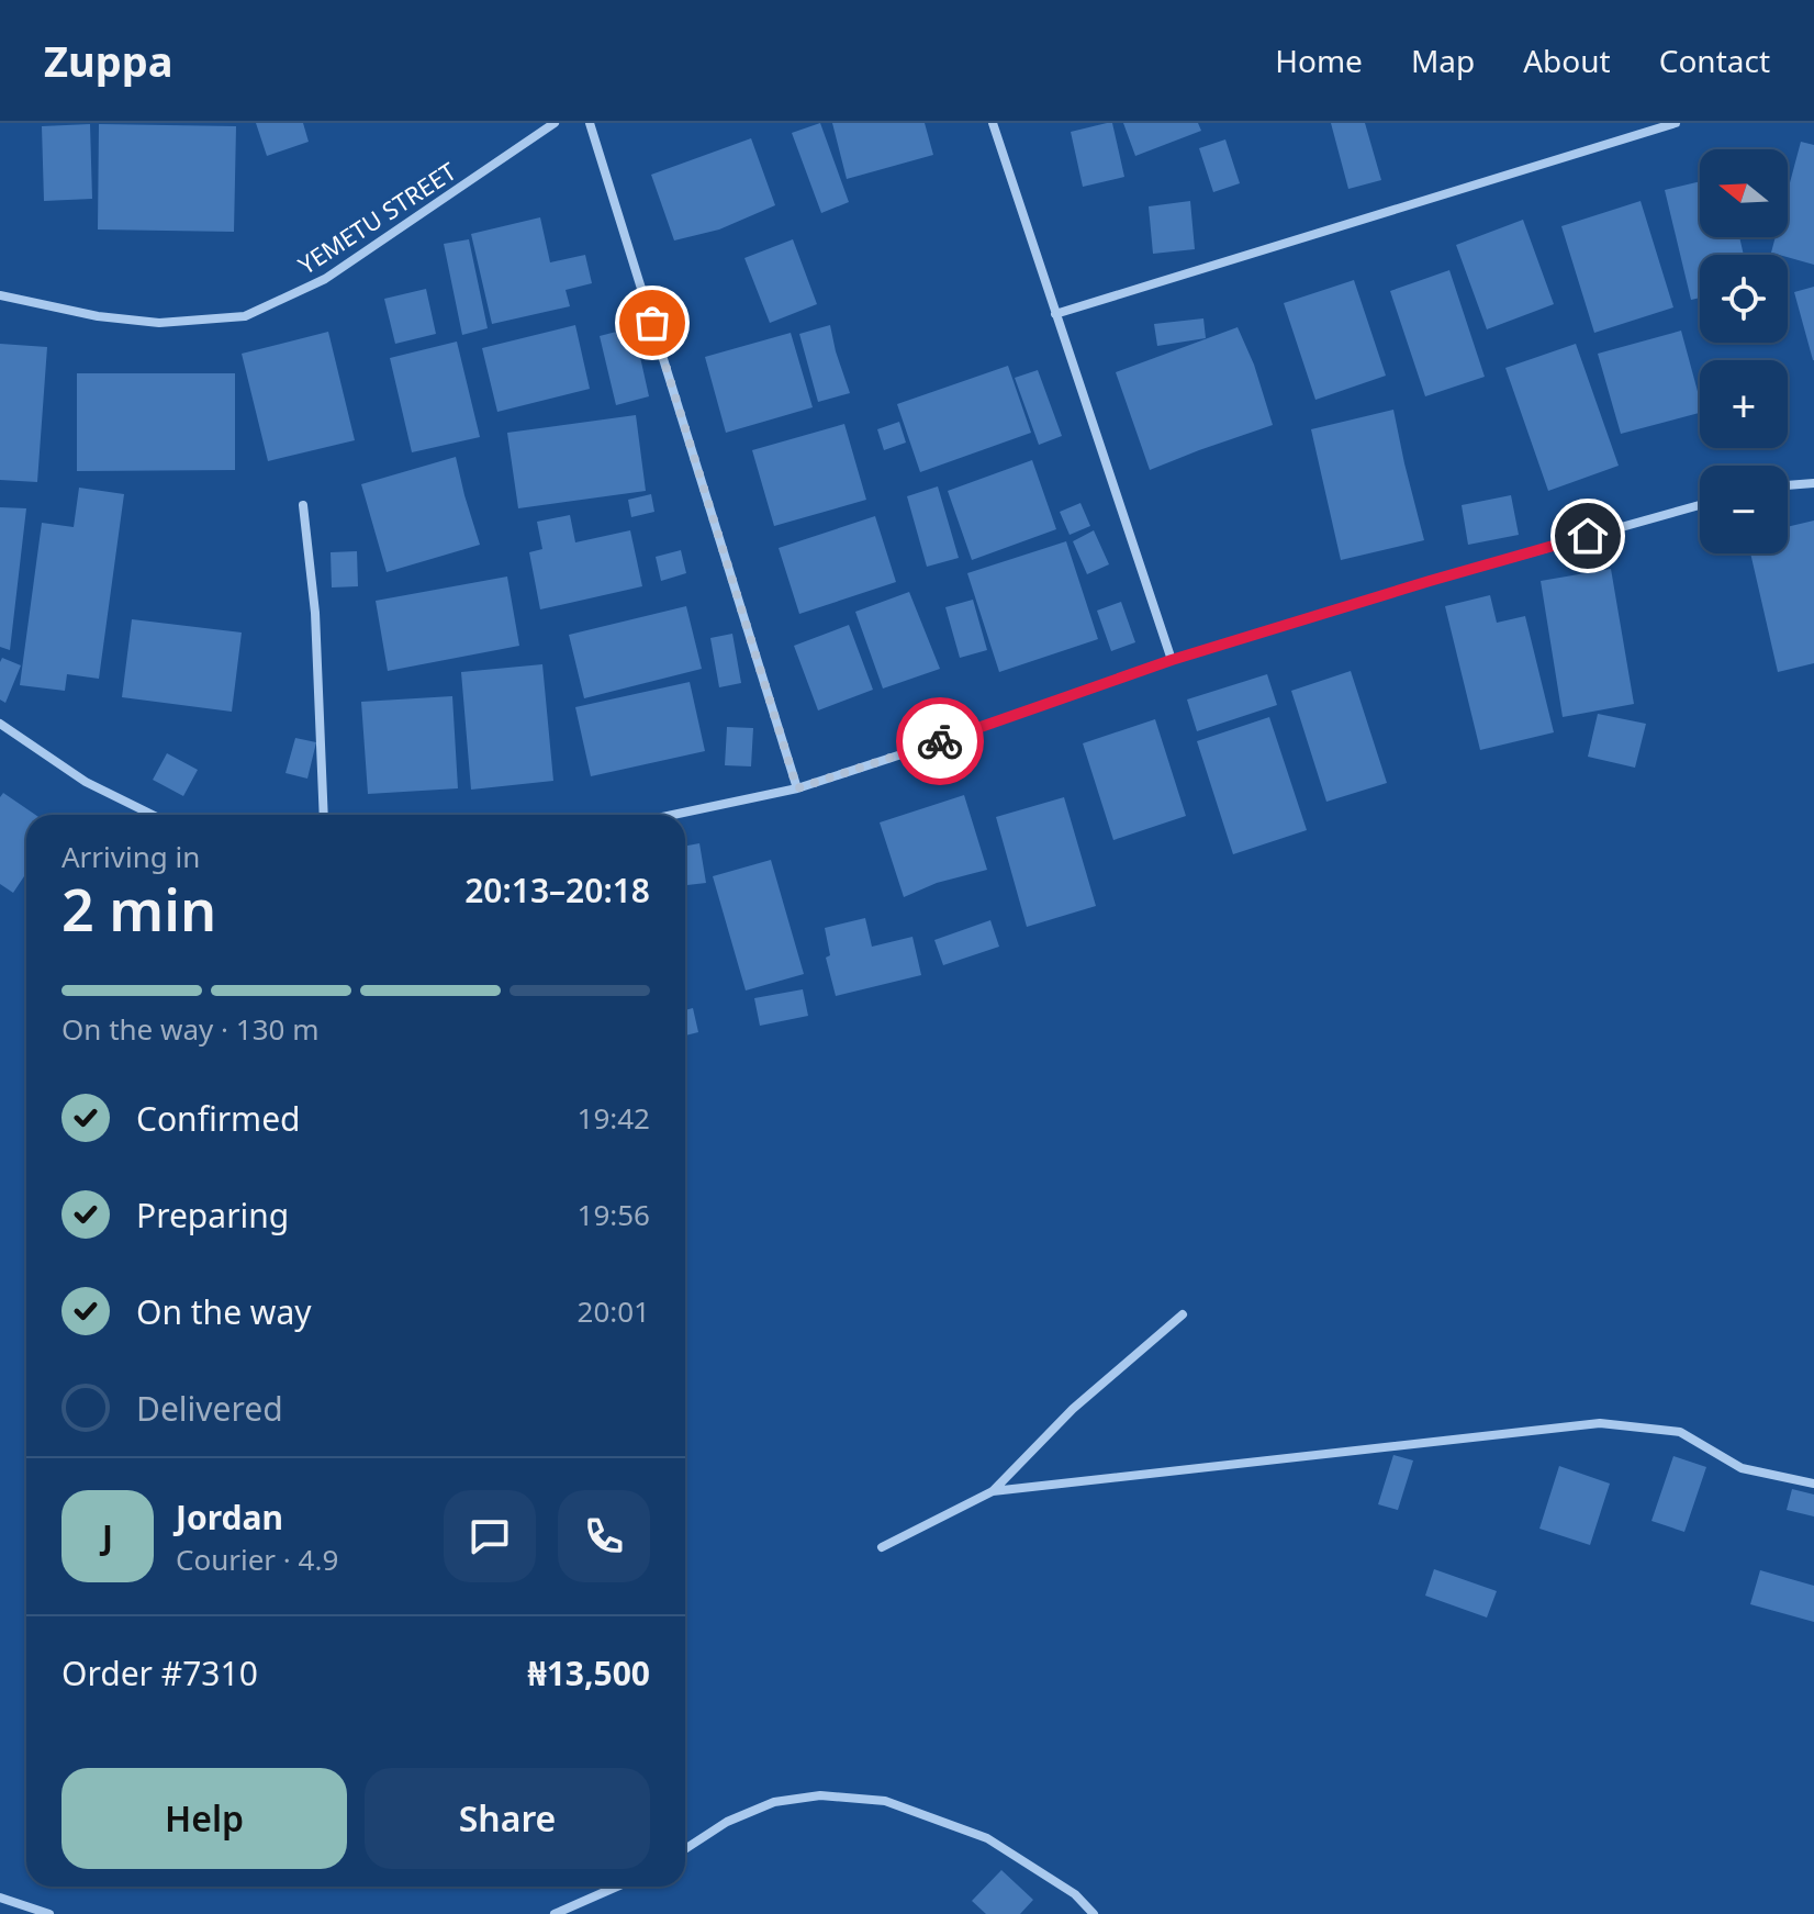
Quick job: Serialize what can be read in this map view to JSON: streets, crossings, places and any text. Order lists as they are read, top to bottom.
{
  "streets": {
    "street": ["YEMETU STREET"]
  },
  "north": "left",
  "page": {
    "header": "Zuppa",
    "nav": [
      "Home",
      "Map",
      "About",
      "Contact"
    ],
    "map_buttons": ["+", "−"],
    "heading": ["2 min", "Arriving in", "20:13–20:18"],
    "panel": [
      "Jordan",
      "Courier · 4.9",
      "Order #7310",
      "₦13,500"
    ],
    "bar": "On the way · 130 m",
    "list": [
      ["Confirmed", "19:42"],
      ["Preparing", "19:56"],
      ["On the way", "20:01"],
      "Delivered"
    ],
    "round": "J",
    "buttons": ["Help", "Share"]
  }
}
